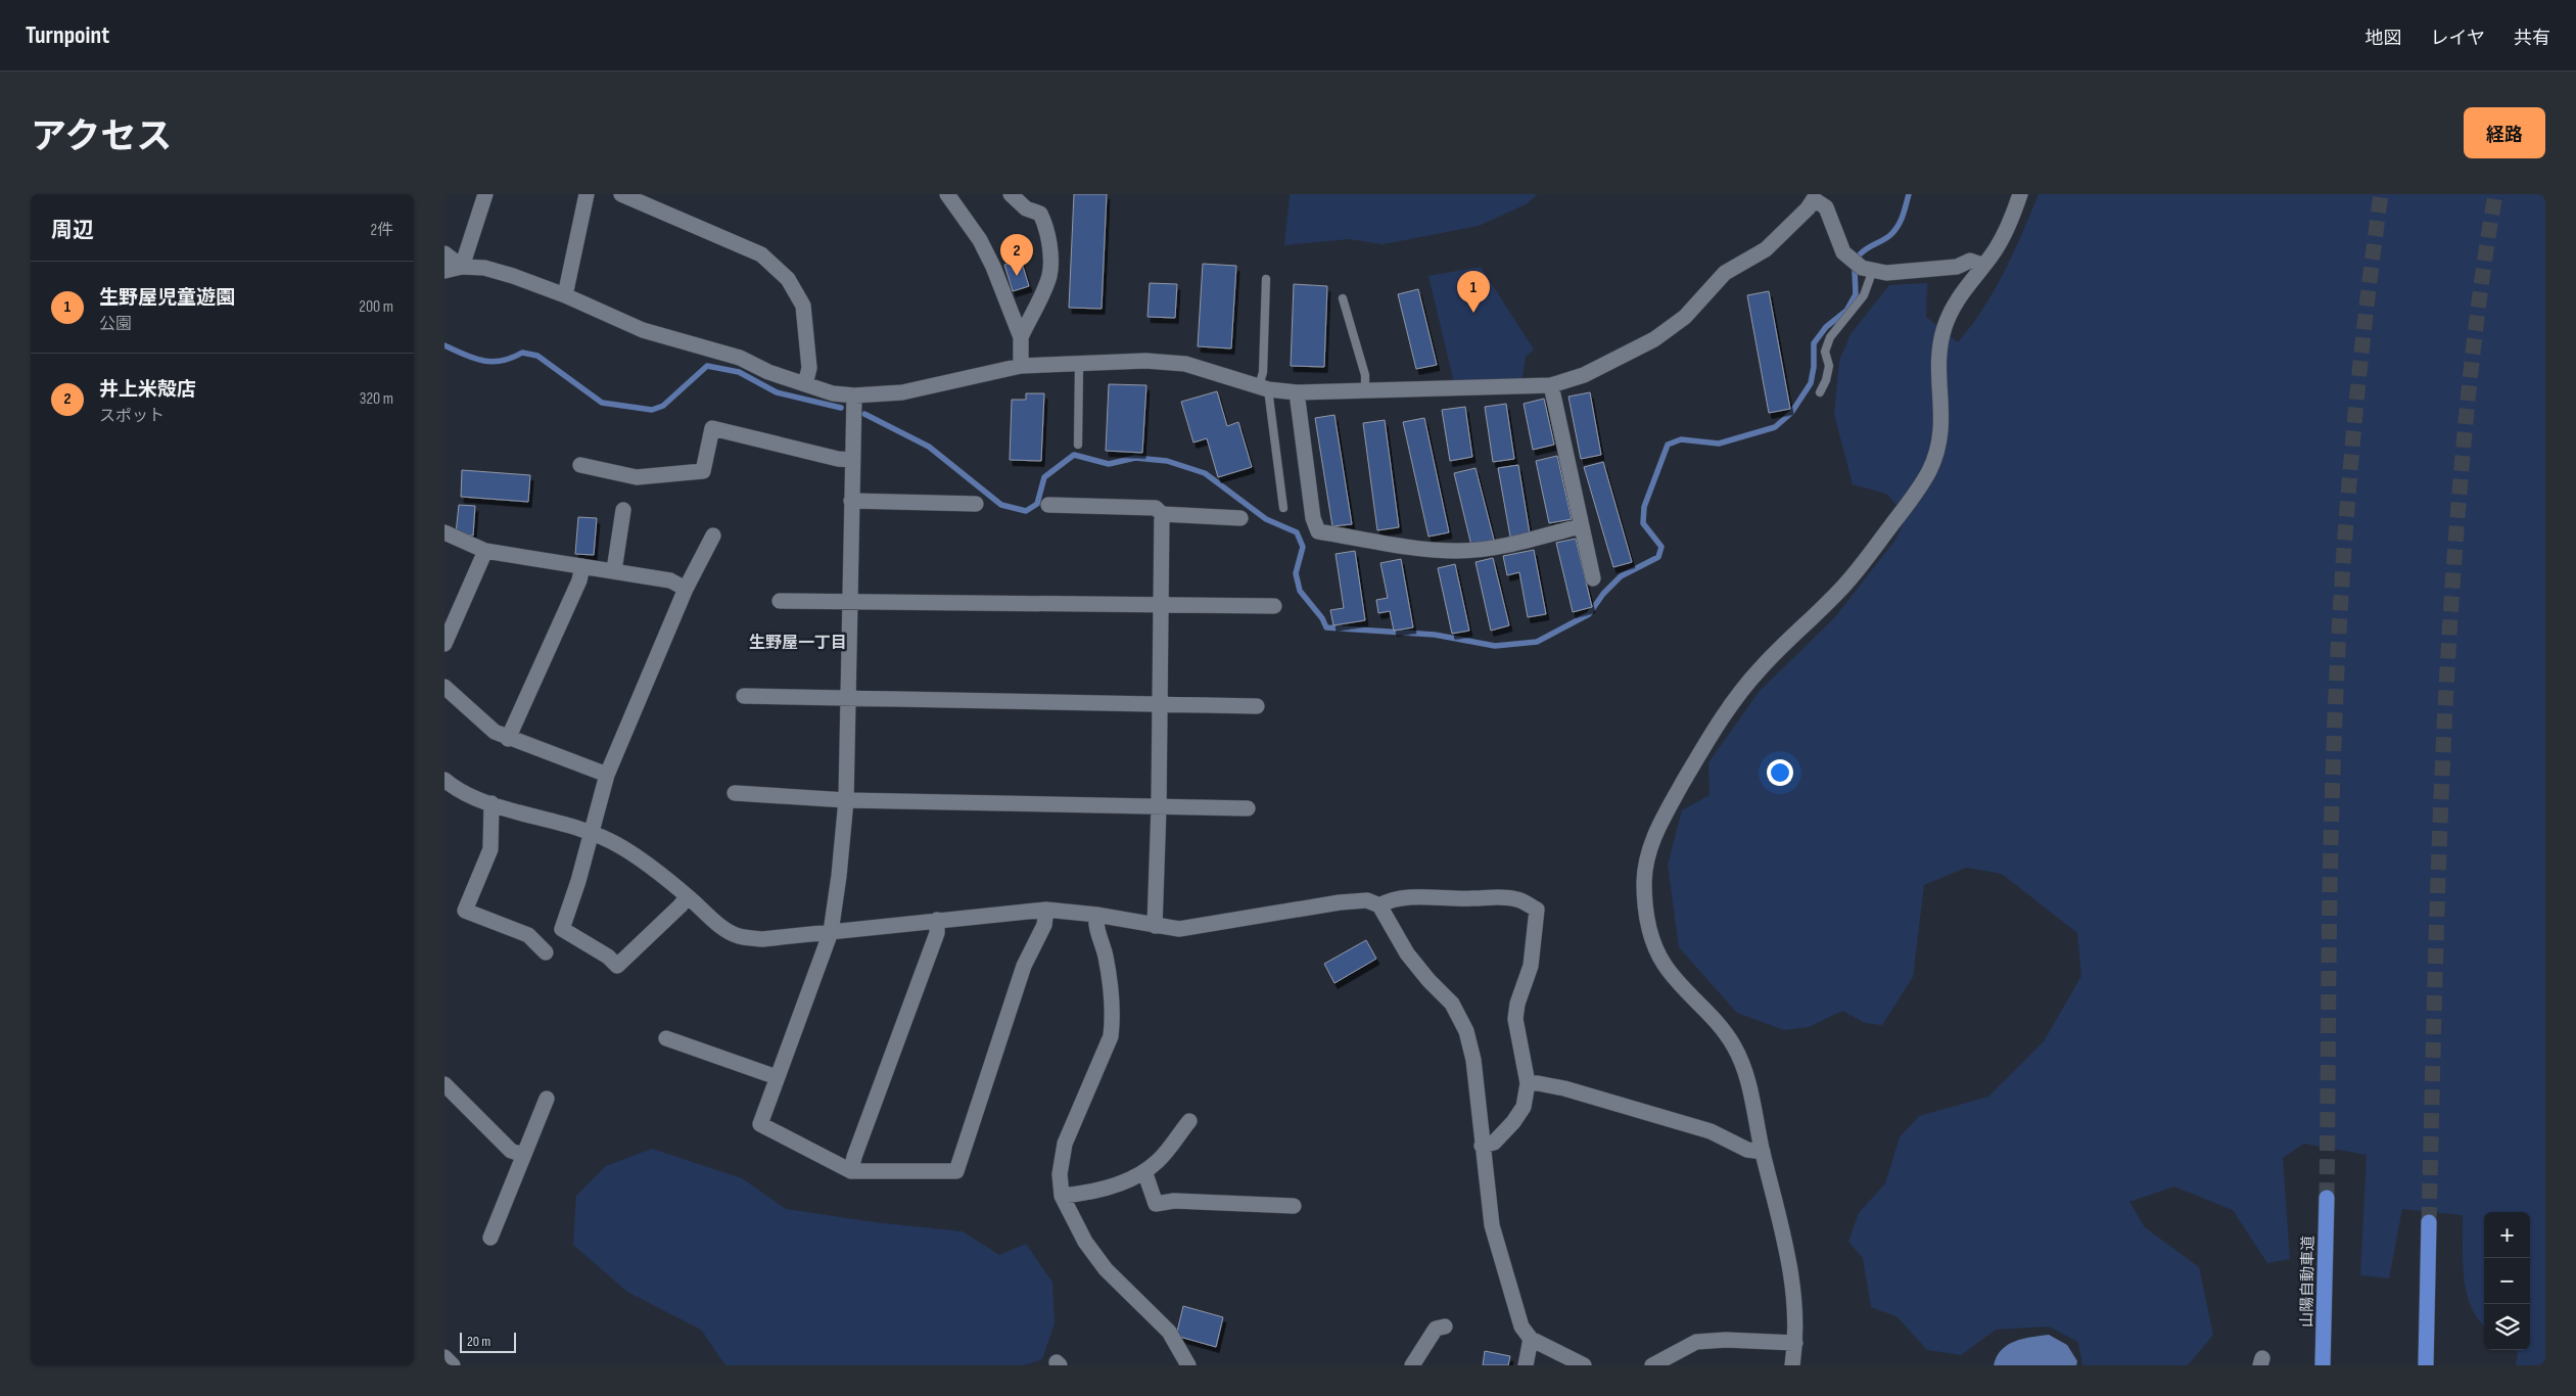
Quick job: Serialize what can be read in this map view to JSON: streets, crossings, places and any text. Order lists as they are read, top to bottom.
{
  "streets": {
    "highway": ["山陽自動車道"]
  },
  "districts": ["生野屋一丁目"],
  "scale_bar": "20 m",
  "page": {
    "header": "Turnpoint",
    "nav": ["地図", "レイヤ", "共有"],
    "title": "アクセス",
    "buttons": "経路",
    "heading": ["周辺", "2件"],
    "pins": ["2", "1"],
    "list": [
      {
        "mark": "1",
        "name": "生野屋児童遊園",
        "note": "公園",
        "value": "200 m"
      },
      {
        "mark": "2",
        "name": "井上米殻店",
        "note": "スポット",
        "value": "320 m"
      }
    ],
    "map_buttons": ["+", "−"],
    "scale": "20 m"
  }
}
